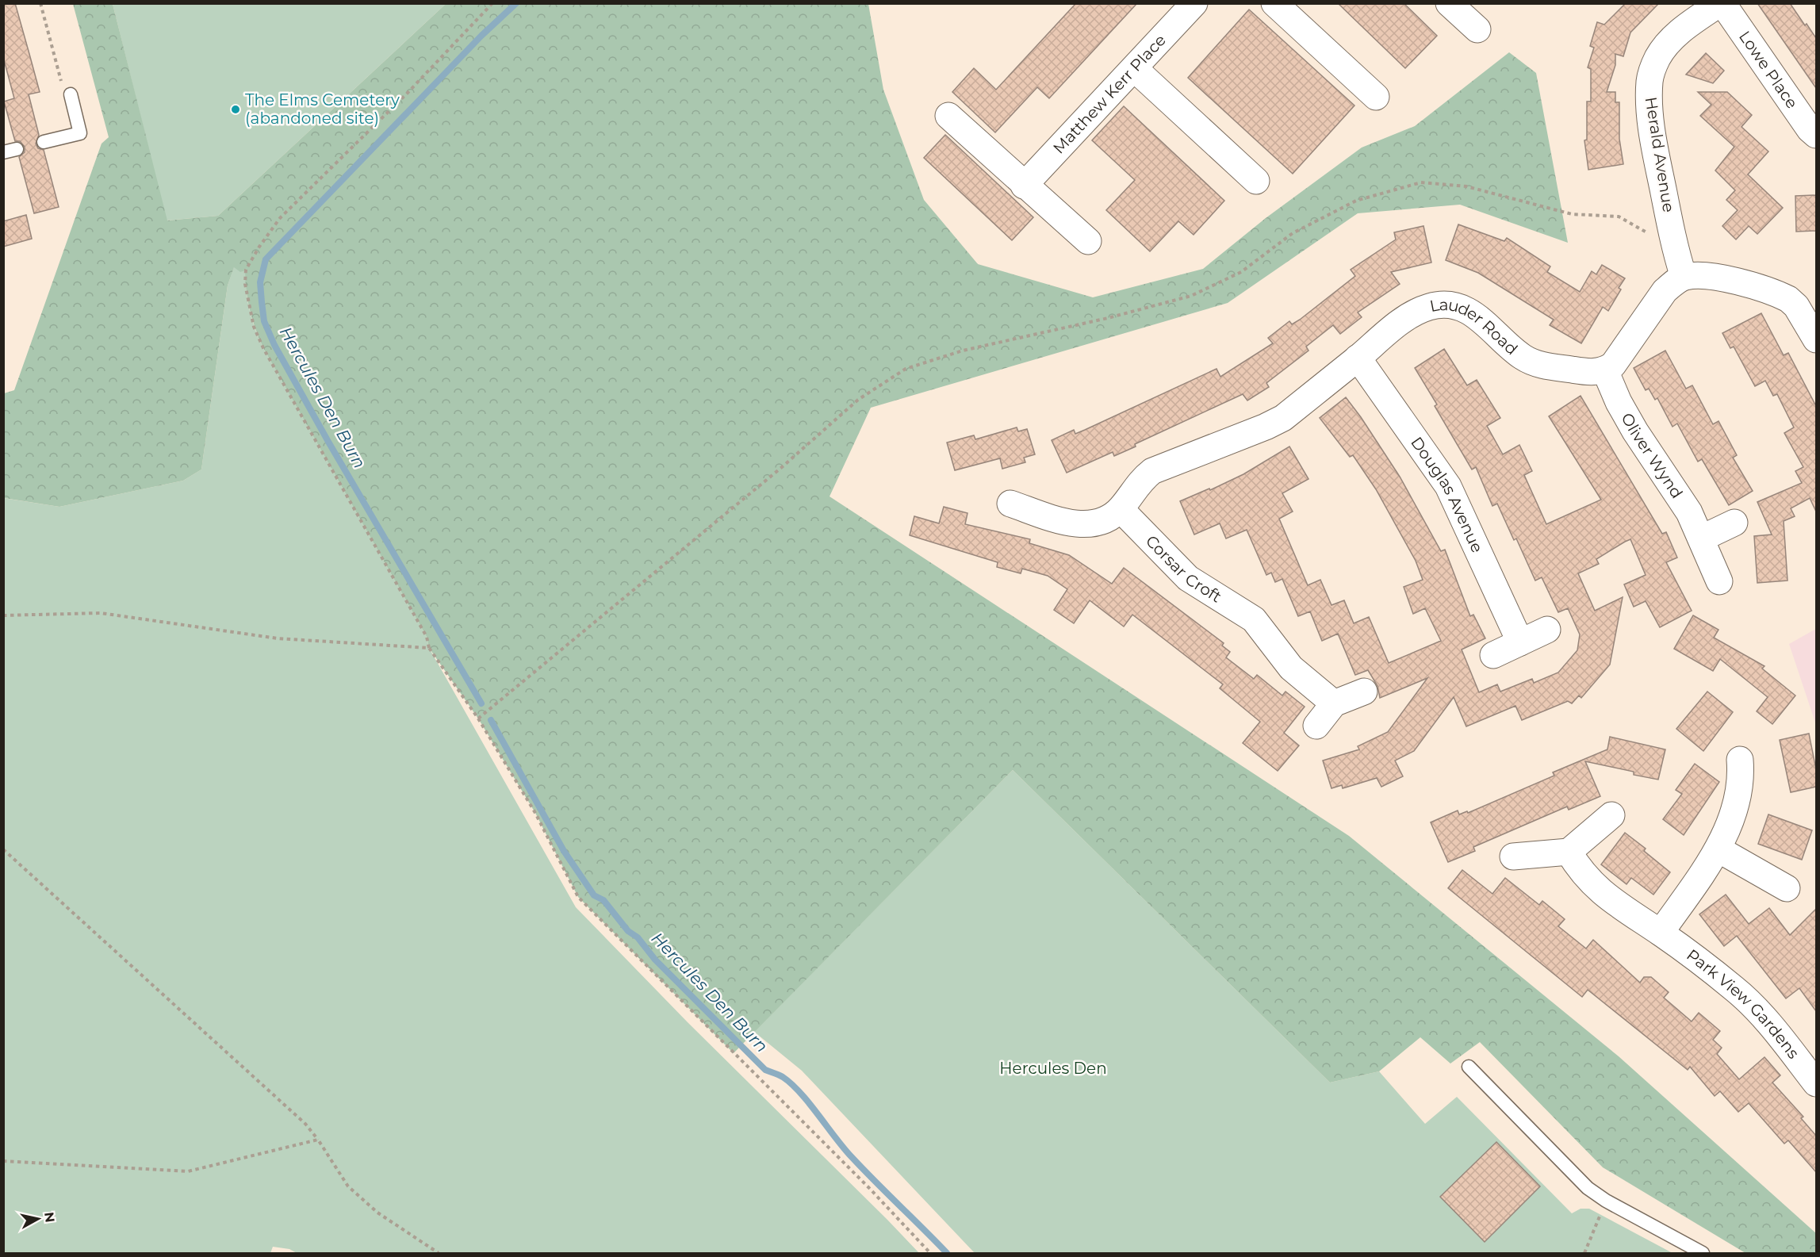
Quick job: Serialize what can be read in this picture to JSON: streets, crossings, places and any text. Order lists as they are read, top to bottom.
{
  "streets": {
    "street": [
      "Lowe Place",
      "Matthew Kerr Place",
      "Herald Avenue",
      "Lauder Road",
      "Oliver Wynd",
      "Douglas Avenue",
      "Corsar Croft",
      "Park View Gardens"
    ]
  },
  "crossings": [
    ["Lowe Place", "Herald Avenue"],
    ["Lauder Road", "Oliver Wynd"],
    ["Lauder Road", "Douglas Avenue"],
    ["Lauder Road", "Corsar Croft"]
  ],
  "water": ["Hercules Den Burn"],
  "parks": ["Hercules Den"],
  "places": ["The Elms Cemetery (abandoned site)"],
  "north": "right"
}
